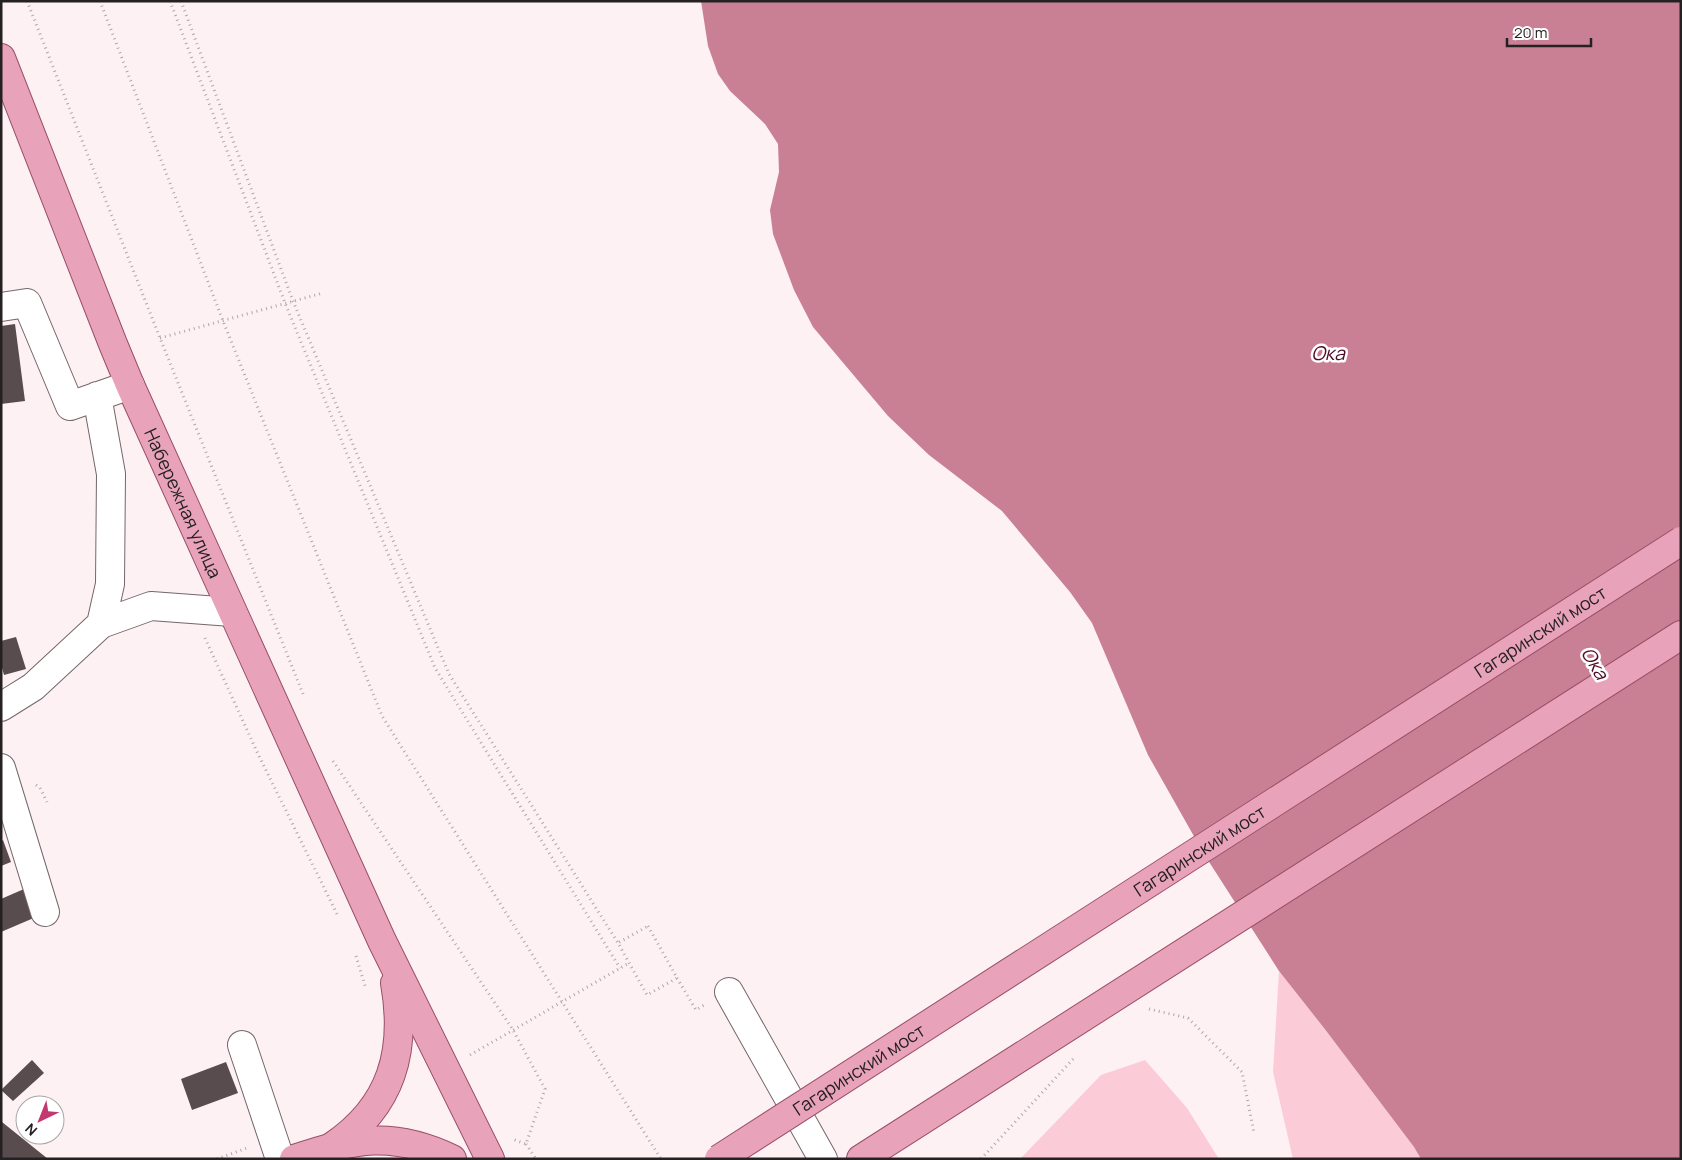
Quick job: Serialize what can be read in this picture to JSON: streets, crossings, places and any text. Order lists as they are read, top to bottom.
{
  "streets": {
    "main road": ["Набережная улица", "Гагаринский мост"]
  },
  "water": ["Ока"],
  "scale_bar": "20 m",
  "north": "bottom left"
}
